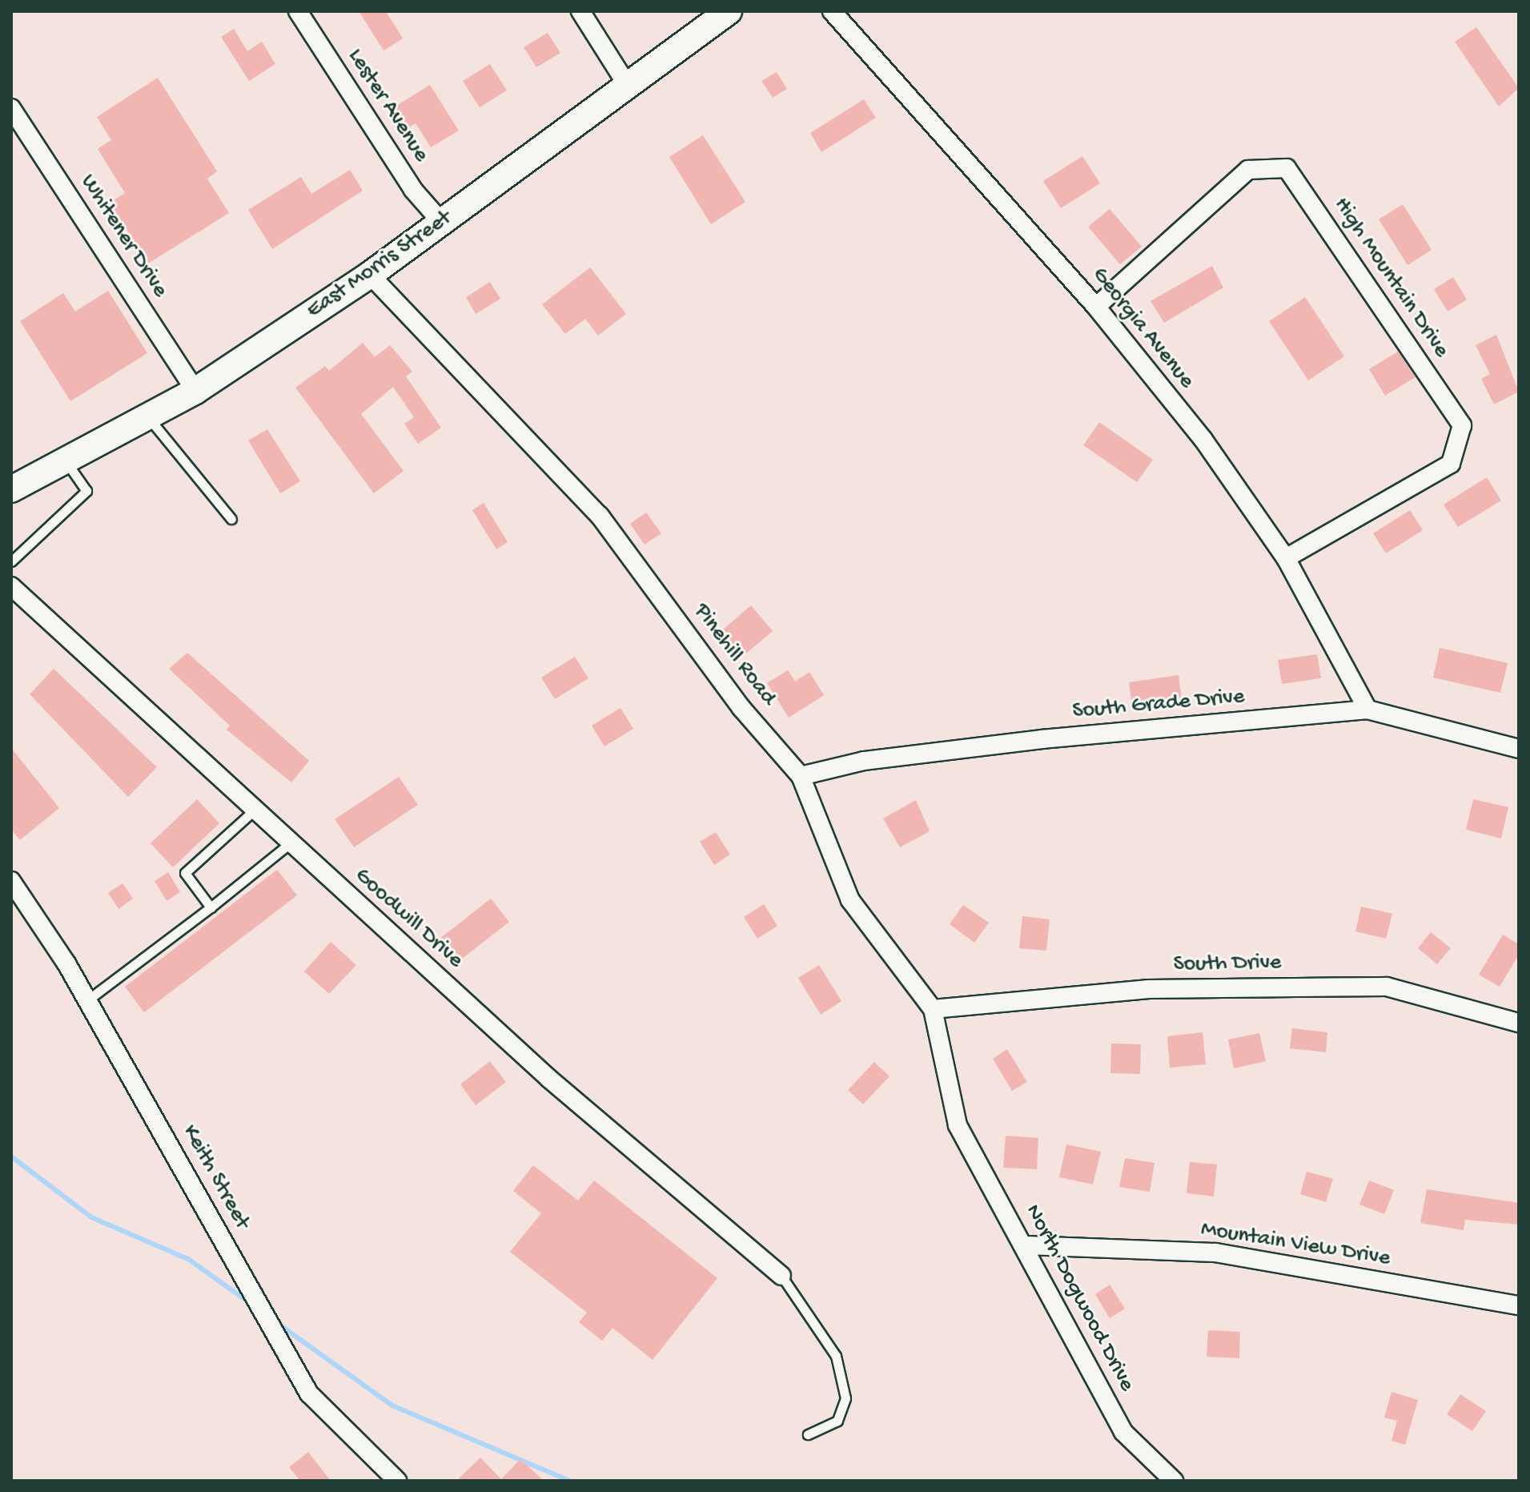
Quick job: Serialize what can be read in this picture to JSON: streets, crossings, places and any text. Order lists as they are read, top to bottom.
{
  "streets": {
    "main road": ["East Morris Street"],
    "street": [
      "Lester Avenue",
      "Whitener Drive",
      "High Mountain Drive",
      "Georgia Avenue",
      "Pinehill Road",
      "South Grade Drive",
      "Goodwill Drive",
      "South Drive",
      "Keith Street",
      "Mountain View Drive",
      "North Dogwood Drive"
    ]
  },
  "crossings": [
    ["Lester Avenue", "East Morris Street"],
    ["Whitener Drive", "East Morris Street"],
    ["East Morris Street", "Pinehill Road"],
    ["High Mountain Drive", "Georgia Avenue"],
    ["Georgia Avenue", "South Grade Drive"],
    ["Pinehill Road", "South Grade Drive"],
    ["Pinehill Road", "South Drive"],
    ["Pinehill Road", "North Dogwood Drive"],
    ["Mountain View Drive", "North Dogwood Drive"]
  ]
}
